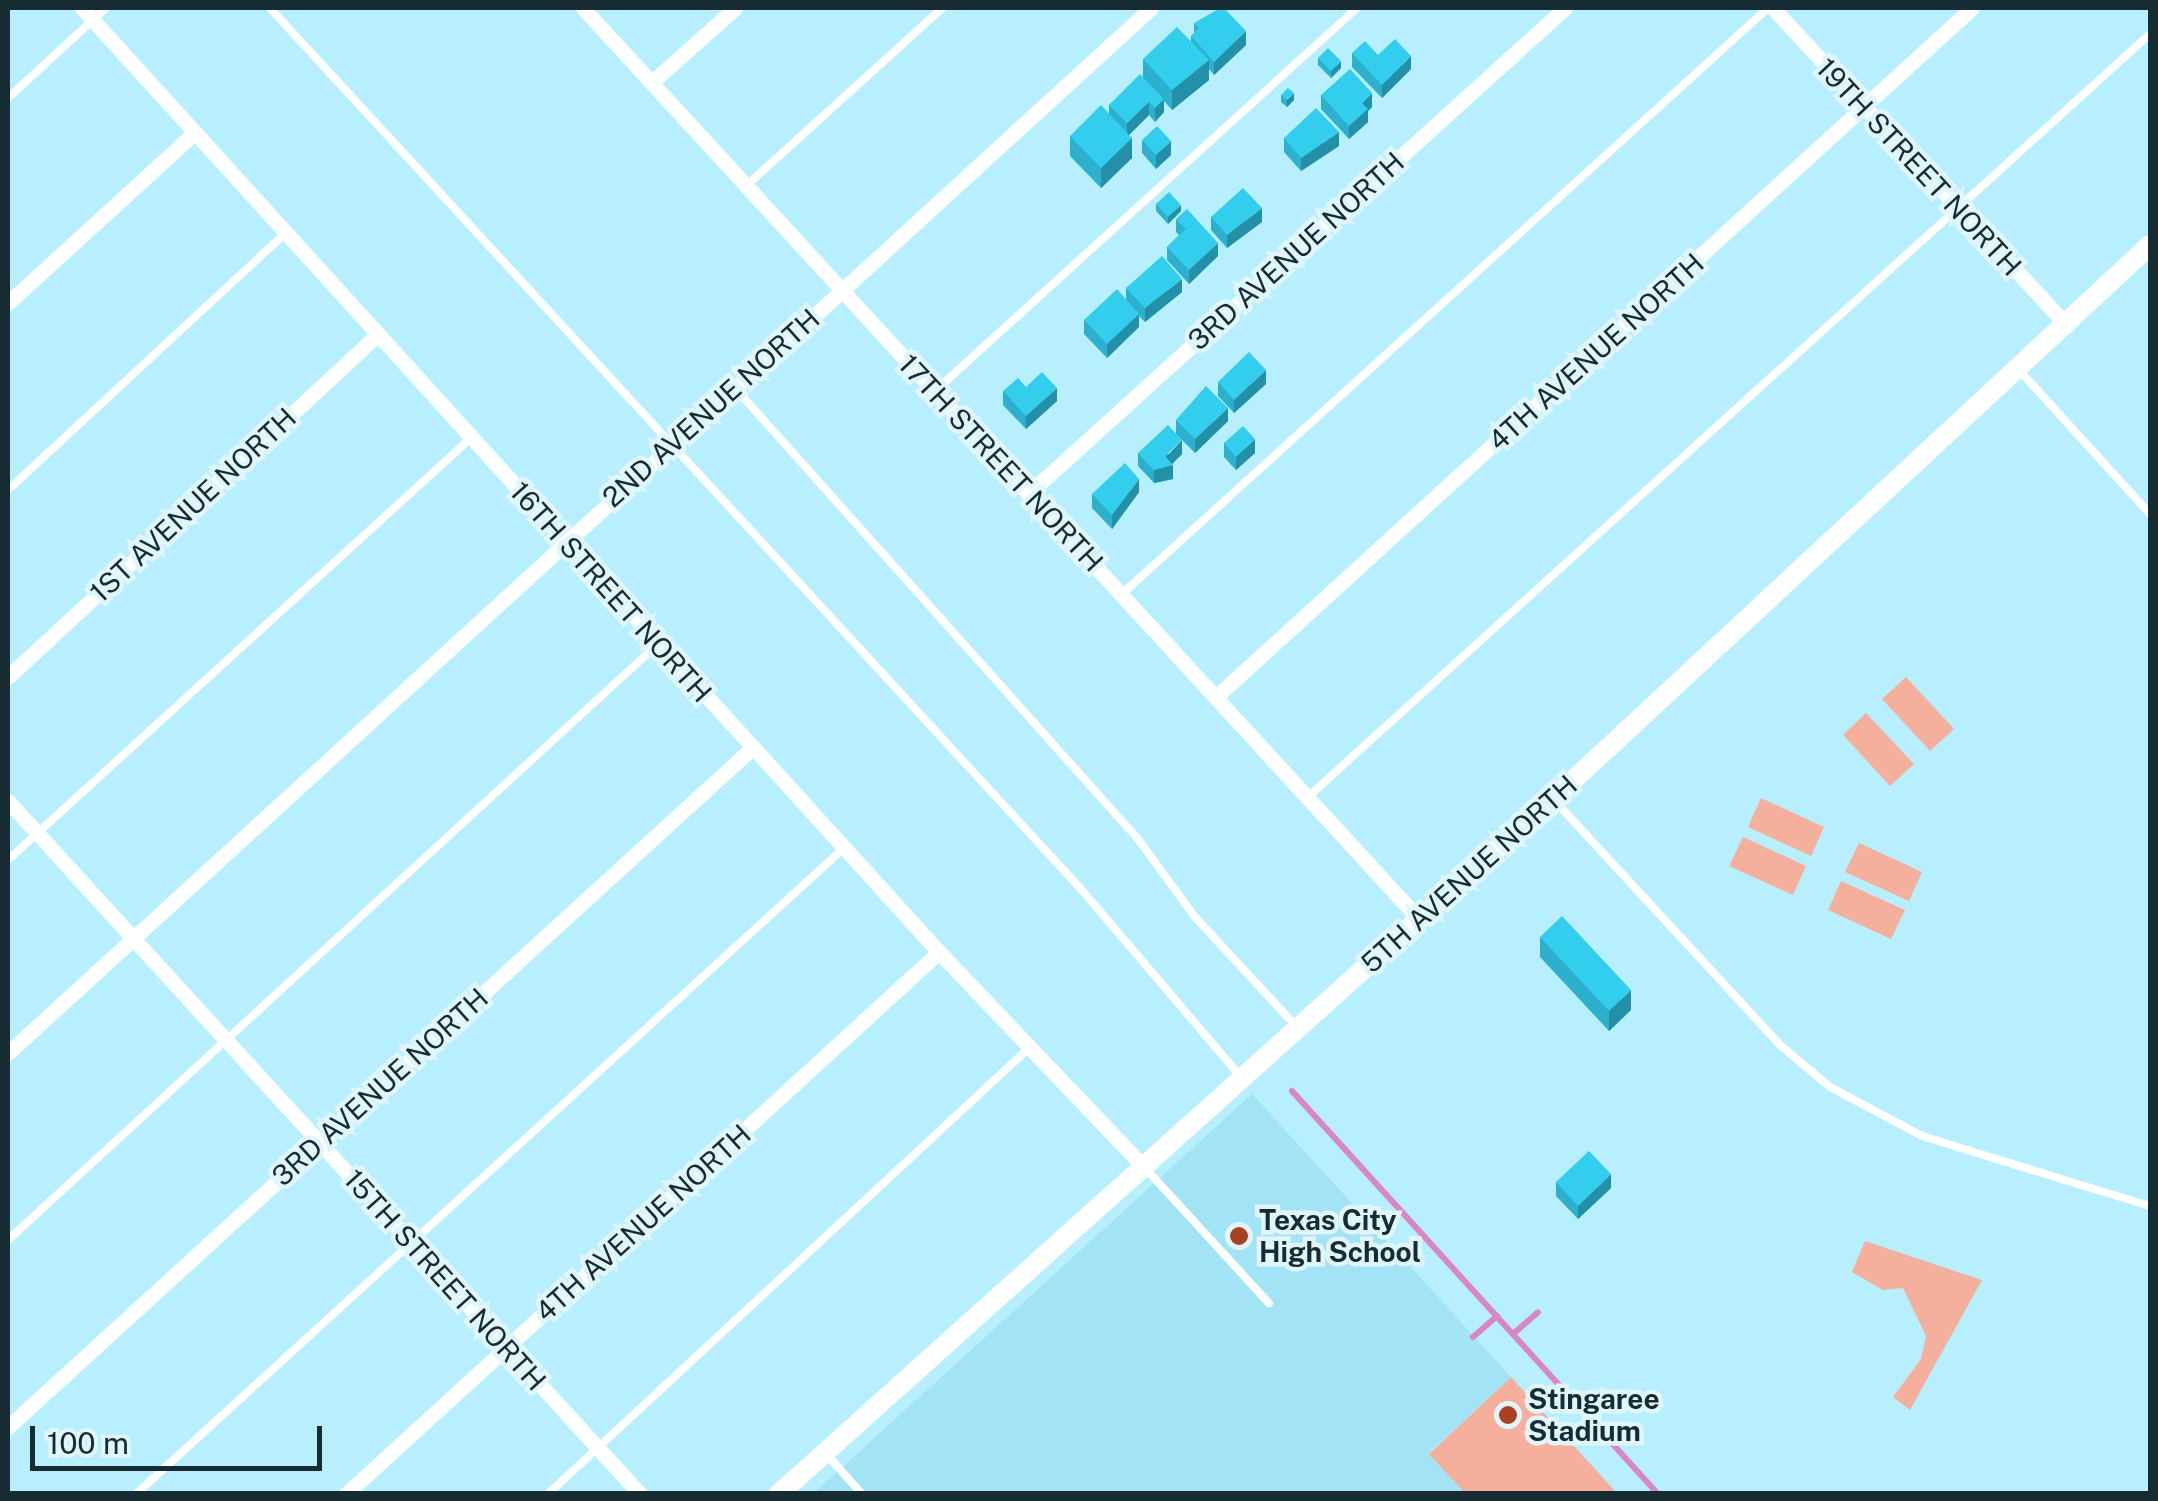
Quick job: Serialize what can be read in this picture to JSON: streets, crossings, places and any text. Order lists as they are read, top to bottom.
{
  "streets": {
    "street": [
      "19TH STREET NORTH",
      "3RD AVENUE NORTH",
      "4TH AVENUE NORTH",
      "2ND AVENUE NORTH",
      "17TH STREET NORTH",
      "1ST AVENUE NORTH",
      "16TH STREET NORTH",
      "5TH AVENUE NORTH",
      "15TH STREET NORTH"
    ]
  },
  "crossings": [
    ["19TH STREET NORTH", "4TH AVENUE NORTH"],
    ["19TH STREET NORTH", "5TH AVENUE NORTH"],
    ["3RD AVENUE NORTH", "17TH STREET NORTH"],
    ["3RD AVENUE NORTH", "16TH STREET NORTH"],
    ["3RD AVENUE NORTH", "15TH STREET NORTH"],
    ["4TH AVENUE NORTH", "17TH STREET NORTH"],
    ["4TH AVENUE NORTH", "16TH STREET NORTH"],
    ["4TH AVENUE NORTH", "15TH STREET NORTH"],
    ["2ND AVENUE NORTH", "17TH STREET NORTH"],
    ["2ND AVENUE NORTH", "16TH STREET NORTH"],
    ["2ND AVENUE NORTH", "15TH STREET NORTH"],
    ["17TH STREET NORTH", "5TH AVENUE NORTH"],
    ["1ST AVENUE NORTH", "16TH STREET NORTH"],
    ["16TH STREET NORTH", "5TH AVENUE NORTH"]
  ],
  "places": ["Texas City High School", "Stingaree Stadium"],
  "scale_bar": "100 m"
}
